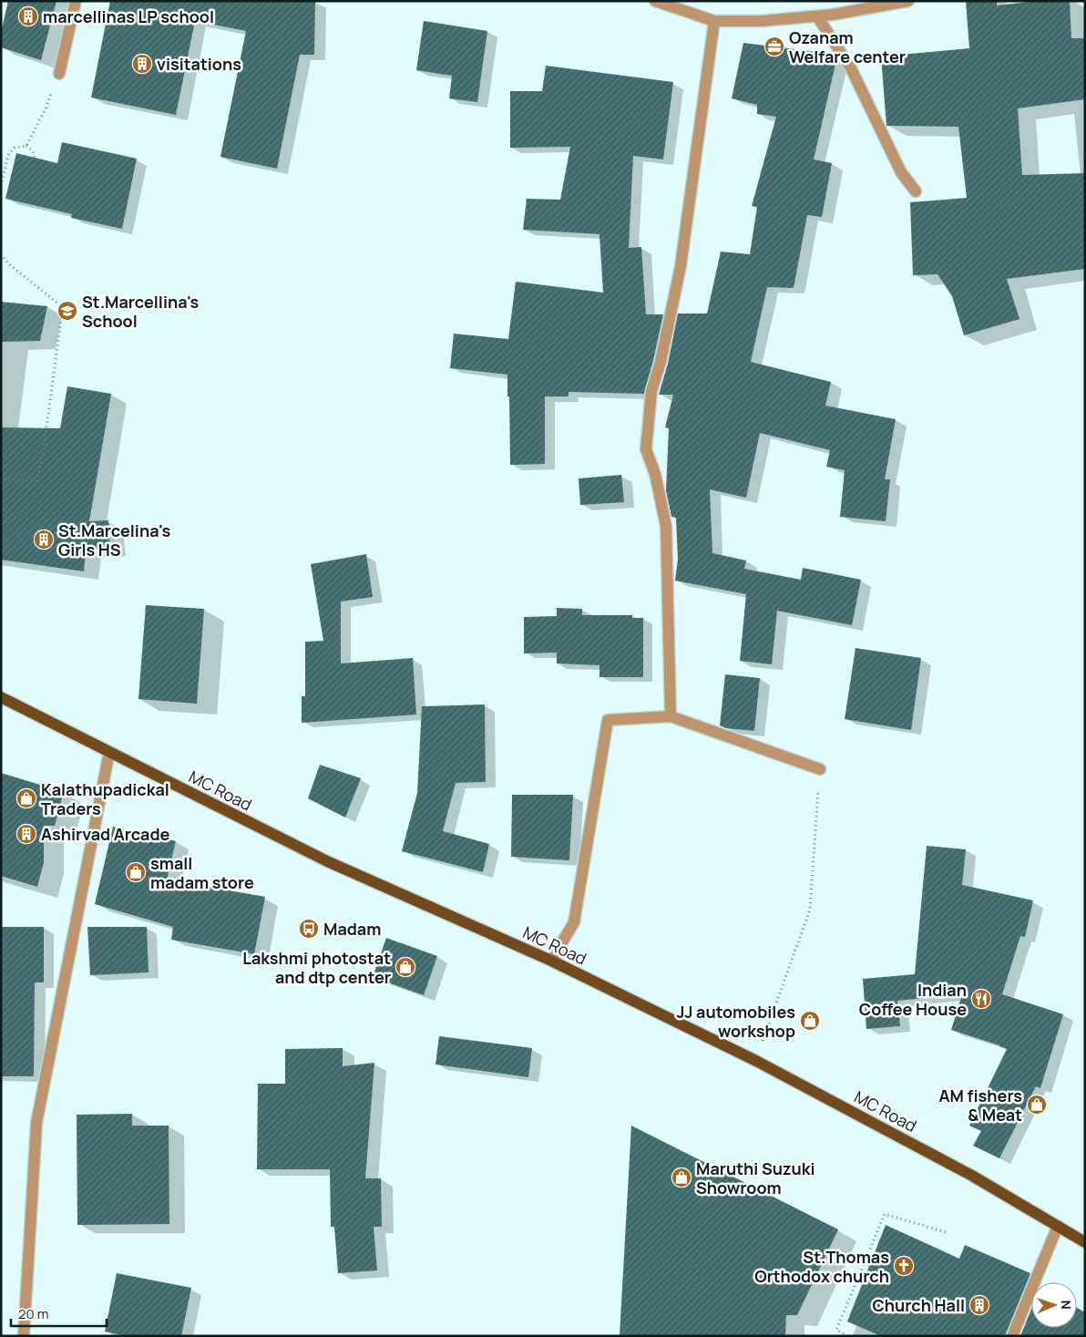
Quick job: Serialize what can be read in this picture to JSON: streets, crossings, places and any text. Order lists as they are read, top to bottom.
{
  "streets": {
    "main road": ["MC Road"]
  },
  "places": {
    "building": [
      "marcellinas LP school",
      "visitations",
      "St.Marcelina's Girls HS",
      "Ashirvad Arcade",
      "Church Hall"
    ],
    "office": ["Ozanam Welfare center"],
    "school or university": ["St.Marcellina's School"],
    "shop": [
      "Kalathupadickal Traders",
      "small madam store",
      "Lakshmi photostat and dtp center",
      "JJ automobiles workshop",
      "AM fishers & Meat",
      "Maruthi Suzuki Showroom"
    ],
    "bus stop": ["Madam"],
    "restaurant": ["Indian Coffee House"],
    "church": ["St.Thomas Orthodox church"]
  },
  "scale_bar": "20 m",
  "north": "right"
}
